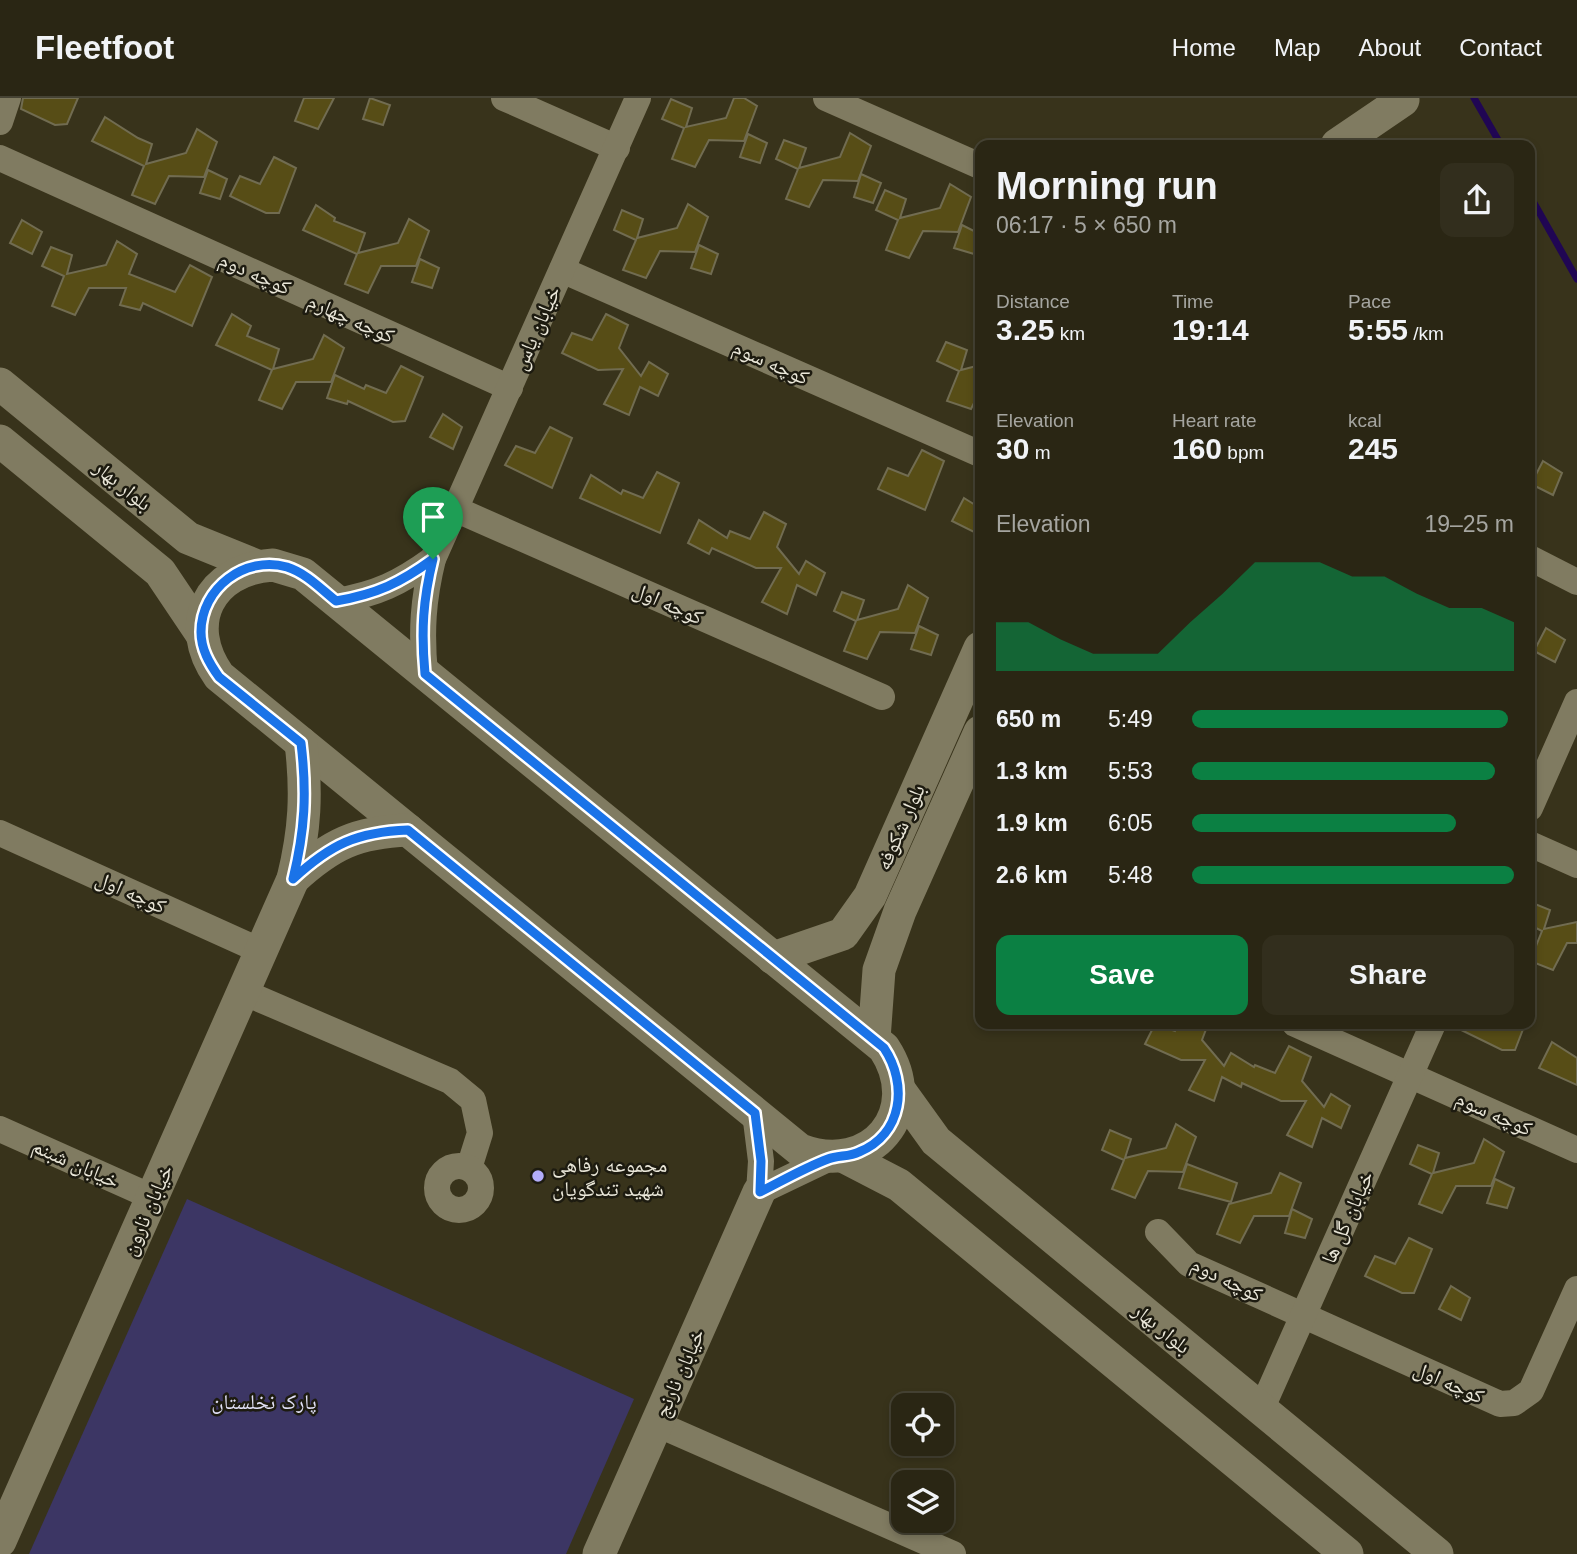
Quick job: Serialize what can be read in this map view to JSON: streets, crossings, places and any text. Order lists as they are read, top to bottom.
{
  "streets": {
    "street": [
      "کوچه دوم",
      "کوچه چهارم",
      "خیابان یاس",
      "کوچه سوم",
      "بلوار بهار",
      "کوچه اول",
      "بلوار شکوفه",
      "خیابان شبنم",
      "خیابان نارون",
      "خیابان گل ها",
      "خیابان نارنج"
    ]
  },
  "crossings": [
    ["کوچه دوم", "کوچه اول"],
    ["کوچه دوم", "خیابان گل ها"],
    ["کوچه چهارم", "خیابان یاس"],
    ["خیابان یاس", "کوچه سوم"],
    ["خیابان یاس", "کوچه اول"],
    ["کوچه سوم", "خیابان گل ها"],
    ["بلوار بهار", "خیابان گل ها"],
    ["کوچه اول", "خیابان نارون"],
    ["کوچه اول", "خیابان گل ها"],
    ["خیابان شبنم", "خیابان نارون"]
  ],
  "parks": ["پارک نخلستان"],
  "places": ["مجموعه رفاهی شهید تندگویان"],
  "page": {
    "header": "Fleetfoot",
    "nav": [
      "Home",
      "Map",
      "About",
      "Contact"
    ],
    "heading": ["Morning run", "06:17 · 5 × 650 m"],
    "stats": [
      ["Distance", "3.25 km"],
      ["Time", "19:14"],
      ["Pace", "5:55 /km"],
      ["Elevation", "30 m"],
      ["Heart rate", "160 bpm"],
      ["kcal", "245"]
    ],
    "chart": ["Elevation", "19–25 m"],
    "list": [
      {
        "name": "650 m",
        "note": "5:49"
      },
      {
        "name": "1.3 km",
        "note": "5:53"
      },
      {
        "name": "1.9 km",
        "note": "6:05"
      },
      {
        "name": "2.6 km",
        "note": "5:48"
      }
    ],
    "buttons": ["Save", "Share"]
  }
}
